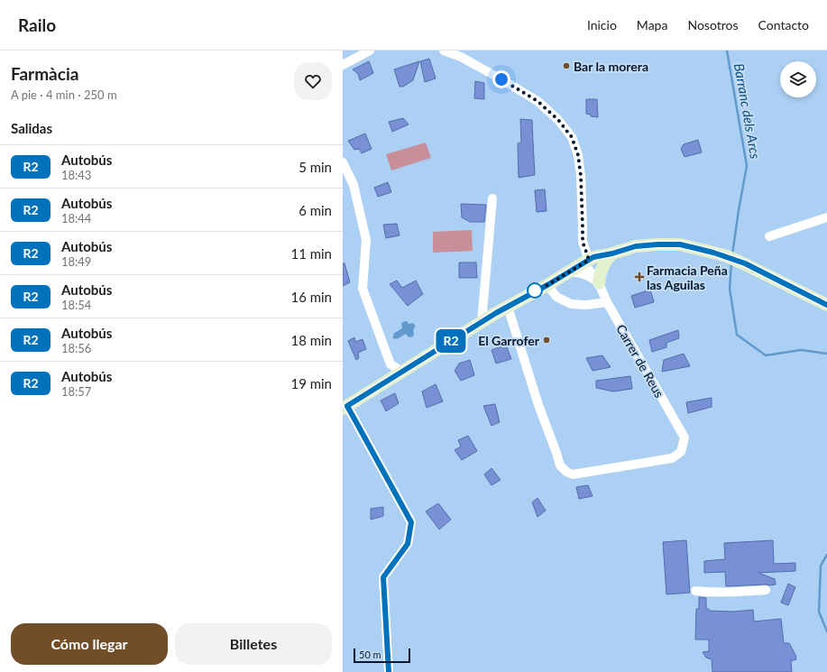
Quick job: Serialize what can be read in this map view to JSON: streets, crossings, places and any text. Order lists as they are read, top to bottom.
{
  "streets": {
    "street": ["Carrer de Reus"]
  },
  "water": ["Barranc dels Arcs"],
  "places": {
    "other": ["Bar la morera", "El Garrofer"],
    "health": ["Farmacia Peña las Aguilas"]
  },
  "lines": ["bus line R2"],
  "scale_bar": "50 m",
  "page": {
    "header": "Railo",
    "nav": [
      "Inicio",
      "Mapa",
      "Nosotros",
      "Contacto"
    ],
    "heading": [
      ["Farmàcia", "A pie · 4 min · 250 m"],
      "Salidas"
    ],
    "on_map": "R2",
    "list": [
      {
        "mark": "R2",
        "name": "Autobús",
        "note": "18:43",
        "value": "5 min"
      },
      {
        "mark": "R2",
        "name": "Autobús",
        "note": "18:44",
        "value": "6 min"
      },
      {
        "mark": "R2",
        "name": "Autobús",
        "note": "18:49",
        "value": "11 min"
      },
      {
        "mark": "R2",
        "name": "Autobús",
        "note": "18:54",
        "value": "16 min"
      },
      {
        "mark": "R2",
        "name": "Autobús",
        "note": "18:56",
        "value": "18 min"
      },
      {
        "mark": "R2",
        "name": "Autobús",
        "note": "18:57",
        "value": "19 min"
      }
    ],
    "buttons": ["Cómo llegar", "Billetes"],
    "scale": "50 m"
  }
}
